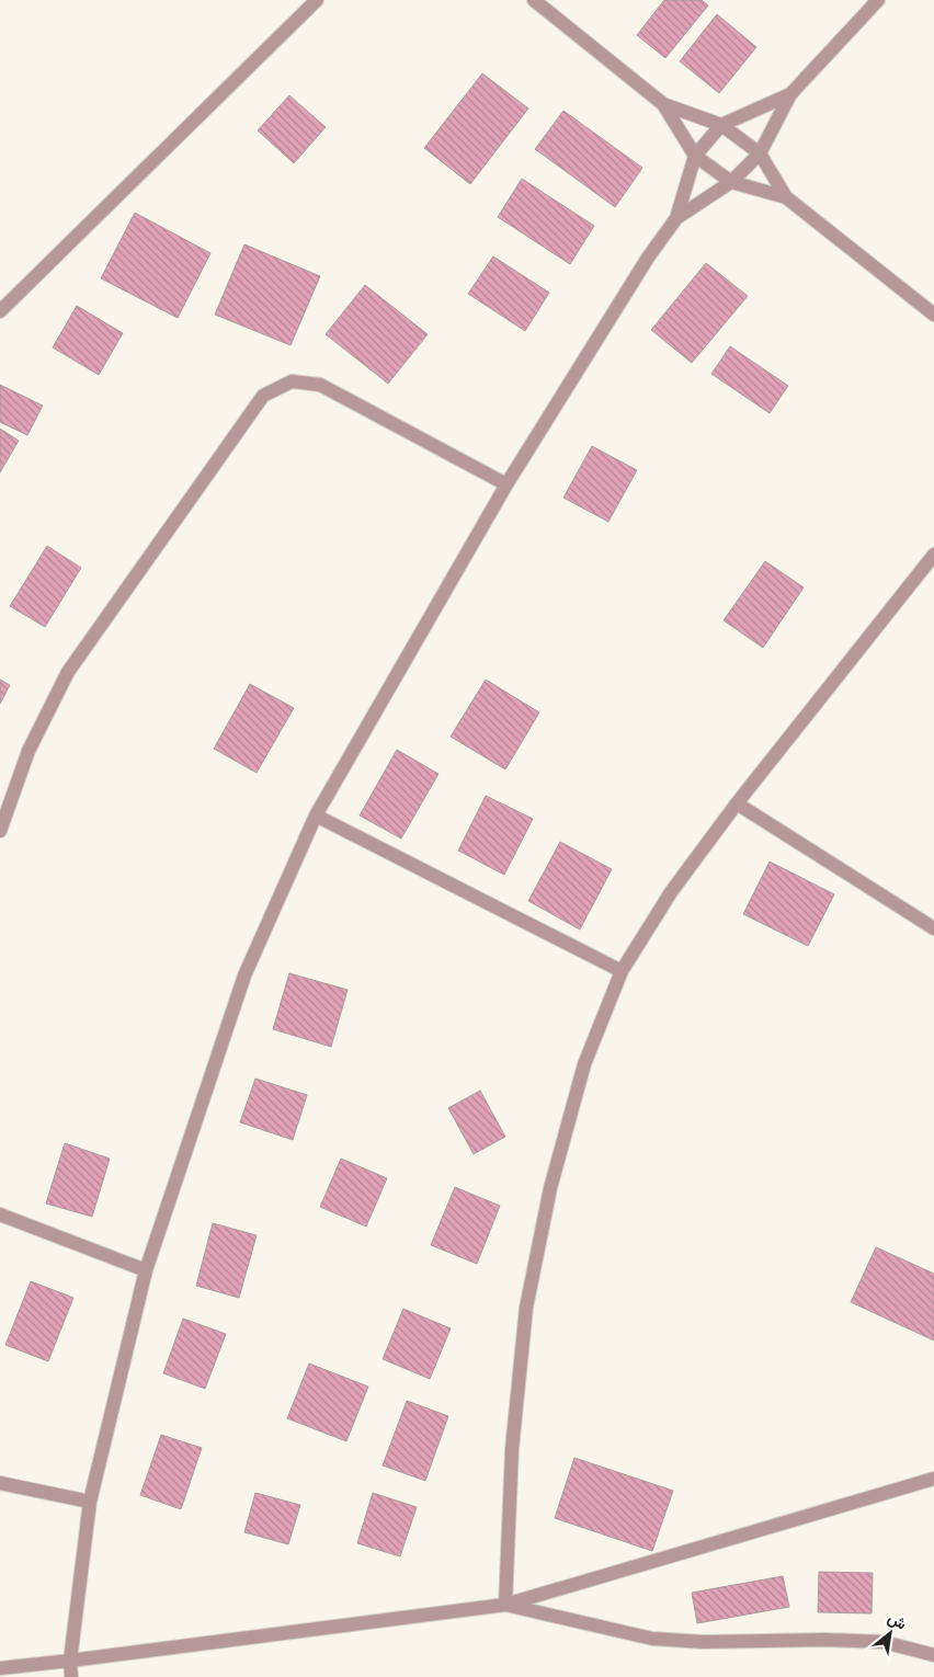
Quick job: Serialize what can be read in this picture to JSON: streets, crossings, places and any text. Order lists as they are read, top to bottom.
{
  "north": "top right"
}
